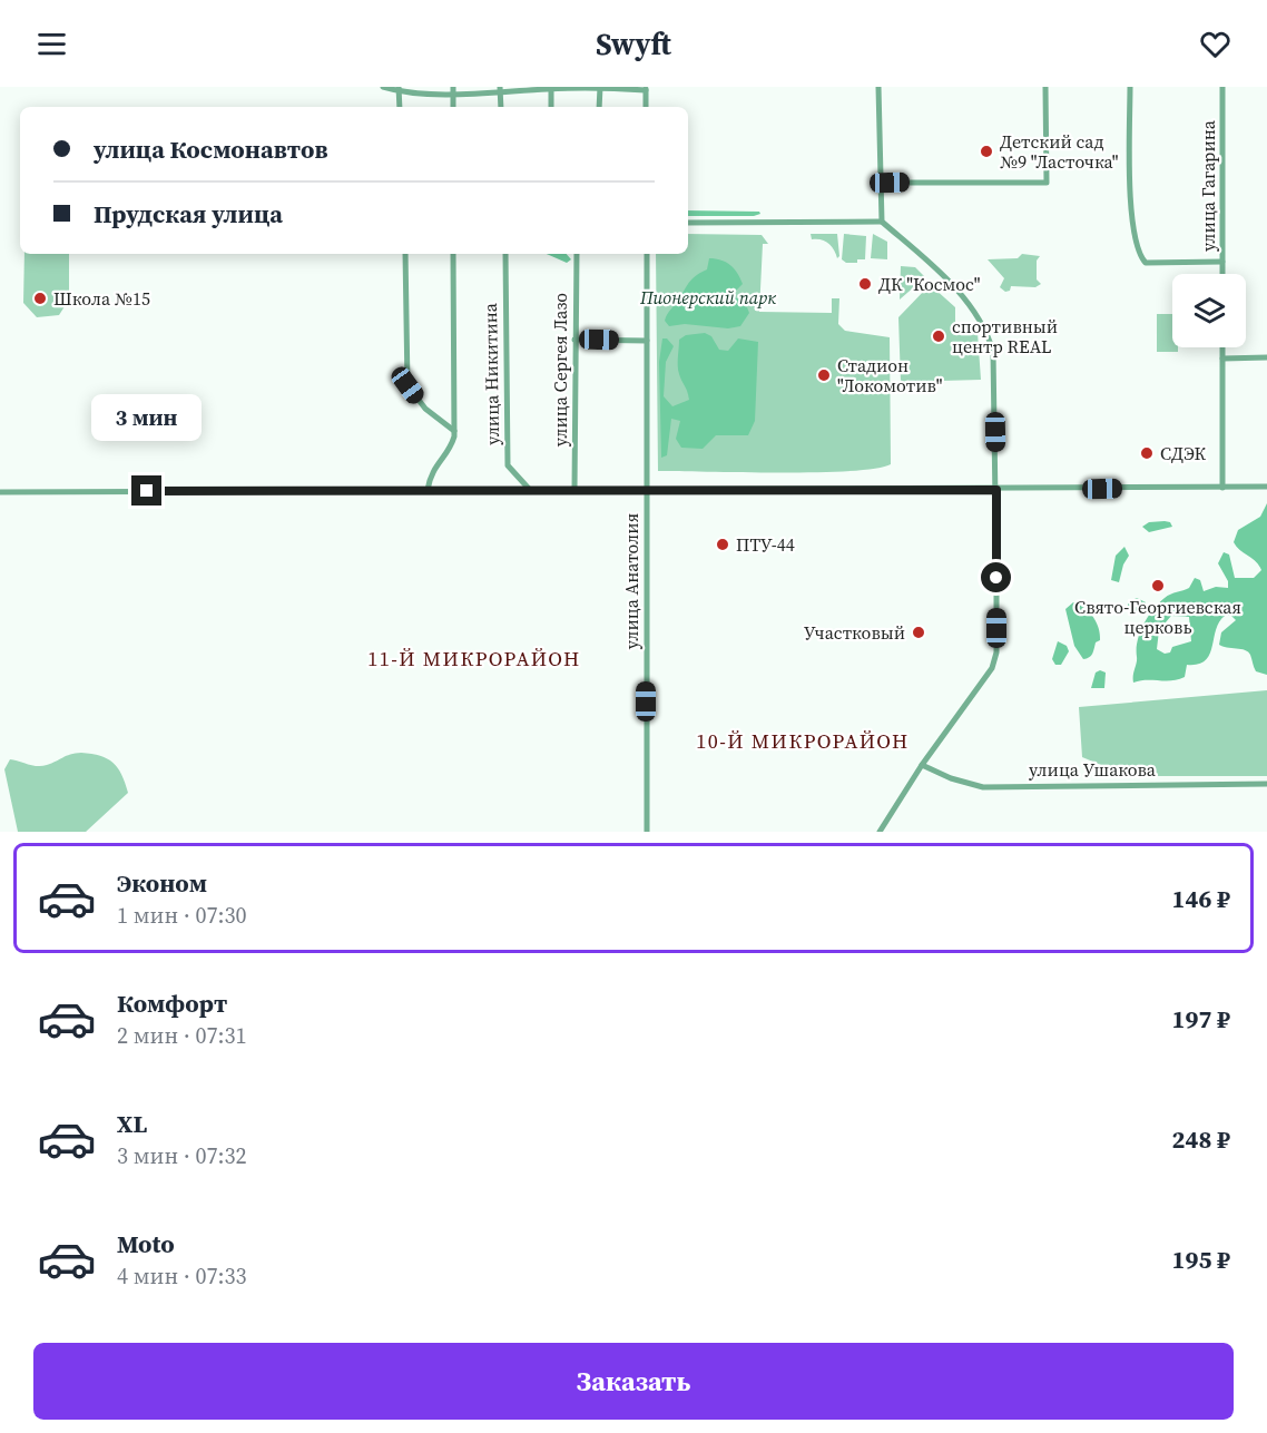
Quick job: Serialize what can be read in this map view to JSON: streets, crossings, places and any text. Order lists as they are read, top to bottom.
{
  "streets": {
    "street": [
      "улица Гагарина",
      "улица Сергея Лазо",
      "улица Никитина",
      "улица Анатолия",
      "улица Ушакова"
    ]
  },
  "districts": ["11-Й МИКРОРАЙОН", "10-Й МИКРОРАЙОН"],
  "parks": ["Пионерский парк"],
  "places": [
    "Детский сад №9 \"Ласточка\"",
    "ДК \"Космос\"",
    "Школа №15",
    "спортивный центр REAL",
    "Стадион \"Локомотив\"",
    "СДЭК",
    "ПТУ-44",
    "Свято-Георгиевская церковь",
    "Участковый"
  ],
  "page": {
    "header": "Swyft",
    "banner": ["улица Космонавтов", "Прудская улица"],
    "bubble": "3 мин",
    "list": [
      {
        "name": "Эконом",
        "note": "1 мин · 07:30",
        "value": "146 ₽"
      },
      {
        "name": "Комфорт",
        "note": "2 мин · 07:31",
        "value": "197 ₽"
      },
      {
        "name": "XL",
        "note": "3 мин · 07:32",
        "value": "248 ₽"
      },
      {
        "name": "Moto",
        "note": "4 мин · 07:33",
        "value": "195 ₽"
      }
    ],
    "buttons": "Заказать"
  }
}
